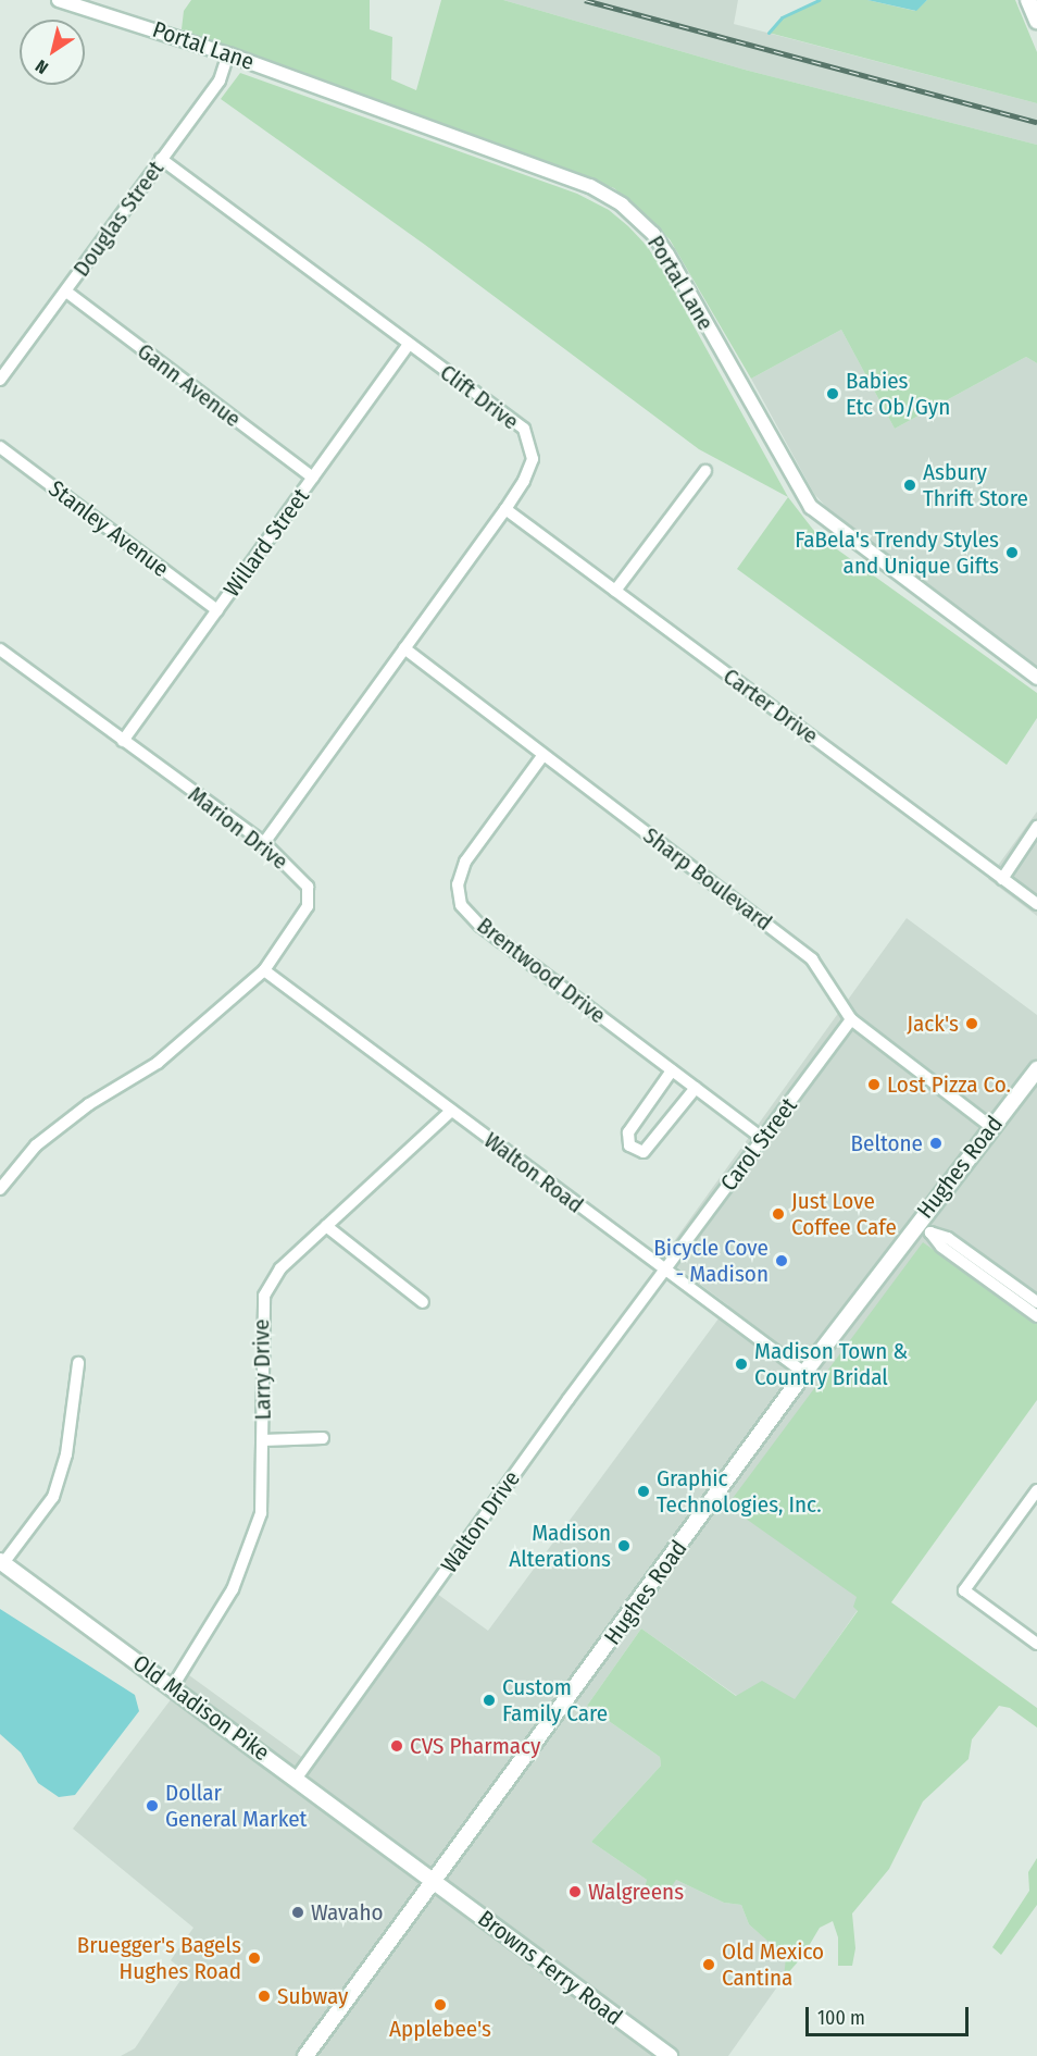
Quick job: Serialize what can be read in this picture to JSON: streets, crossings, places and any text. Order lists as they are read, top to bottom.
{
  "streets": {
    "main road": ["Hughes Road", "Old Madison Pike", "Browns Ferry Road"],
    "street": [
      "Portal Lane",
      "Douglas Street",
      "Gann Avenue",
      "Clift Drive",
      "Stanley Avenue",
      "Willard Street",
      "Carter Drive",
      "Marion Drive",
      "Sharp Boulevard",
      "Brentwood Drive",
      "Carol Street",
      "Walton Road",
      "Larry Drive",
      "Walton Drive"
    ]
  },
  "crossings": [
    ["Portal Lane", "Douglas Street"],
    ["Douglas Street", "Gann Avenue"],
    ["Douglas Street", "Clift Drive"],
    ["Gann Avenue", "Willard Street"],
    ["Clift Drive", "Willard Street"],
    ["Clift Drive", "Carter Drive"],
    ["Clift Drive", "Marion Drive"],
    ["Clift Drive", "Sharp Boulevard"],
    ["Stanley Avenue", "Willard Street"],
    ["Willard Street", "Marion Drive"],
    ["Marion Drive", "Walton Road"],
    ["Sharp Boulevard", "Brentwood Drive"],
    ["Sharp Boulevard", "Carol Street"],
    ["Sharp Boulevard", "Hughes Road"],
    ["Brentwood Drive", "Carol Street"],
    ["Carol Street", "Walton Road"],
    ["Carol Street", "Walton Drive"],
    ["Hughes Road", "Walton Road"],
    ["Hughes Road", "Old Madison Pike"],
    ["Hughes Road", "Browns Ferry Road"],
    ["Walton Road", "Larry Drive"],
    ["Walton Road", "Walton Drive"],
    ["Larry Drive", "Old Madison Pike"],
    ["Walton Drive", "Old Madison Pike"],
    ["Old Madison Pike", "Browns Ferry Road"]
  ],
  "places": [
    "Babies Etc Ob/Gyn",
    "Asbury Thrift Store",
    "FaBela's Trendy Styles and Unique Gifts",
    "Jack's",
    "Lost Pizza Co.",
    "Beltone",
    "Just Love Coffee Cafe",
    "Bicycle Cove - Madison",
    "Madison Town & Country Bridal",
    "Graphic Technologies, Inc.",
    "Madison Alterations",
    "Custom Family Care",
    "CVS Pharmacy",
    "Dollar General Market",
    "Walgreens",
    "Wavaho",
    "Bruegger's Bagels Hughes Road",
    "Old Mexico Cantina",
    "Subway",
    "Applebee's"
  ],
  "scale_bar": "100 m",
  "north": "bottom left"
}
